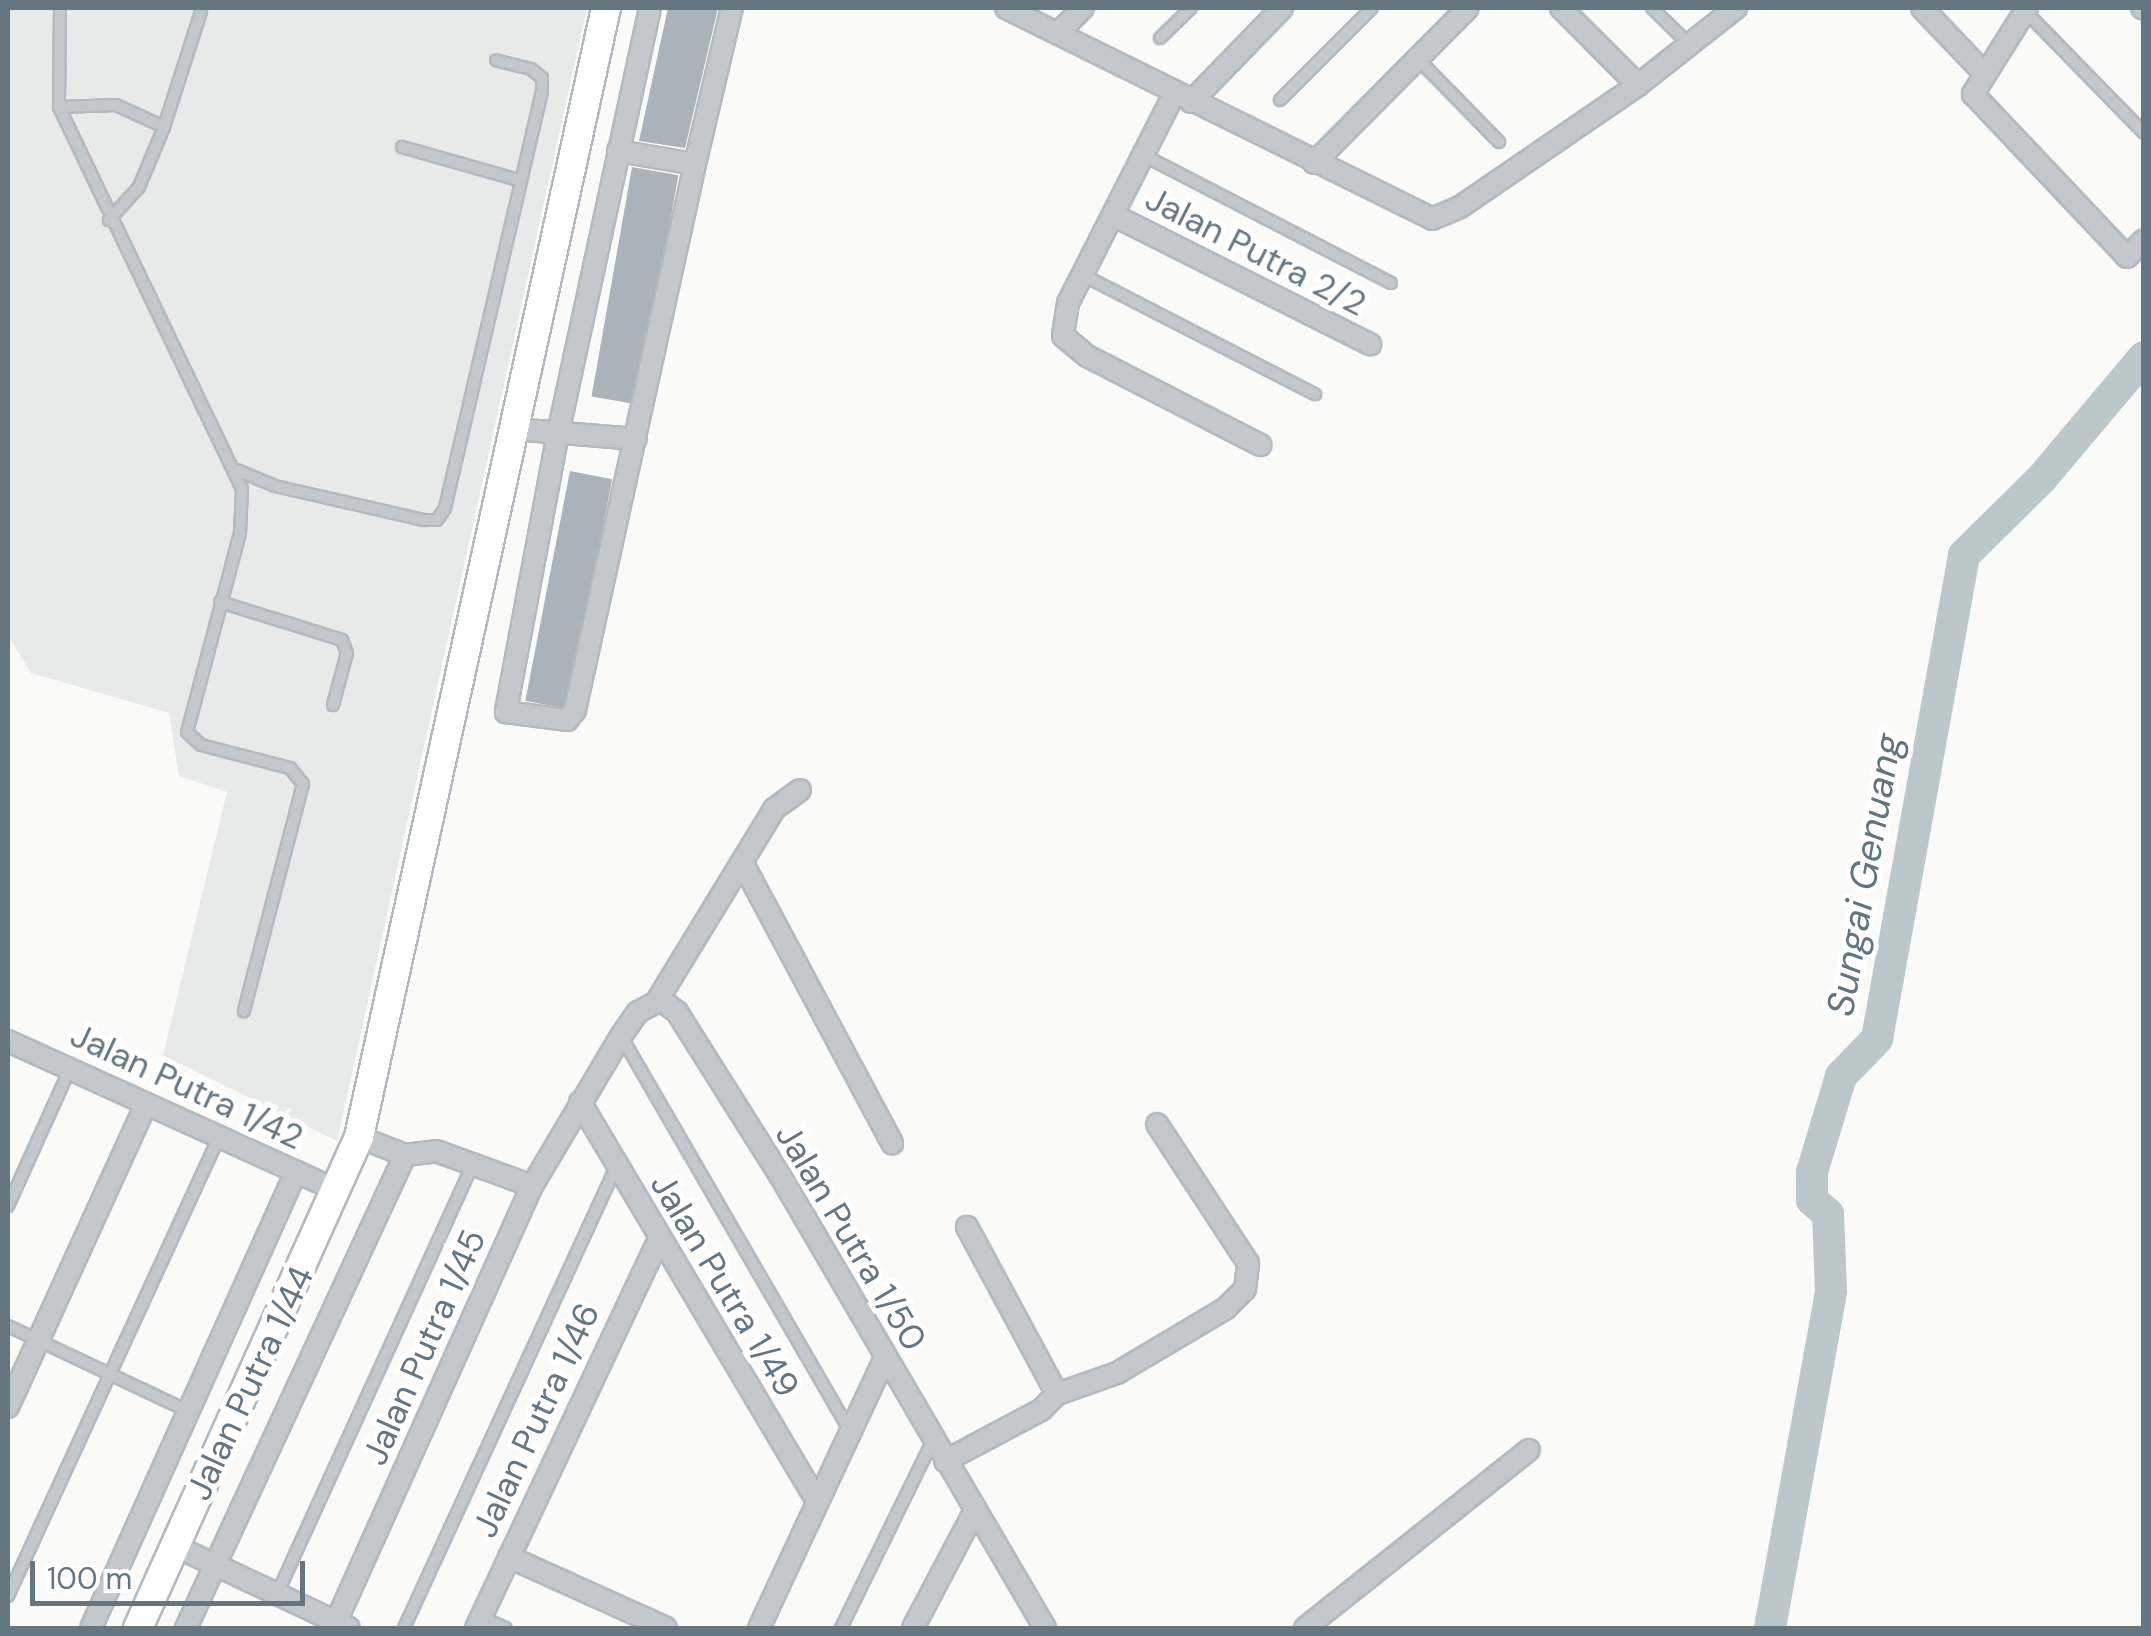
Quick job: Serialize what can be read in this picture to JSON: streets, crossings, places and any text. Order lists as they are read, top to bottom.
{
  "streets": {
    "street": [
      "Jalan Putra 2/2",
      "Jalan Putra 1/42",
      "Jalan Putra 1/50",
      "Jalan Putra 1/49",
      "Jalan Putra 1/45",
      "Jalan Putra 1/44",
      "Jalan Putra 1/46"
    ]
  },
  "crossings": [
    ["Jalan Putra 1/42", "Jalan Putra 1/44"],
    ["Jalan Putra 1/49", "Jalan Putra 1/45"],
    ["Jalan Putra 1/49", "Jalan Putra 1/46"]
  ],
  "water": ["Sungai Genuang"],
  "scale_bar": "100 m"
}
